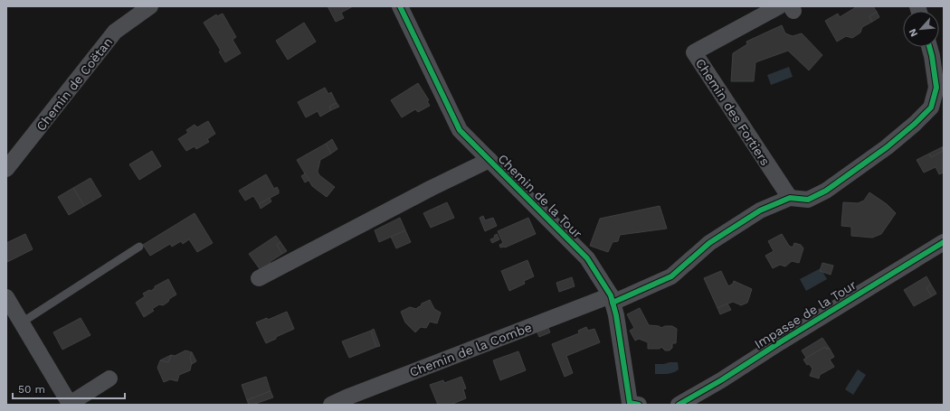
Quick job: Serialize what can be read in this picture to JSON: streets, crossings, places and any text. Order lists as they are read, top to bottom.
{
  "streets": {
    "street": [
      "Chemin de Coëtan",
      "Chemin des Fortiers",
      "Chemin de la Tour",
      "Impasse de la Tour",
      "Chemin de la Combe"
    ]
  },
  "crossings": [
    ["Chemin des Fortiers", "Chemin de la Combe"],
    ["Chemin de la Tour", "Chemin de la Combe"]
  ],
  "scale_bar": "50 m",
  "north": "bottom left"
}
